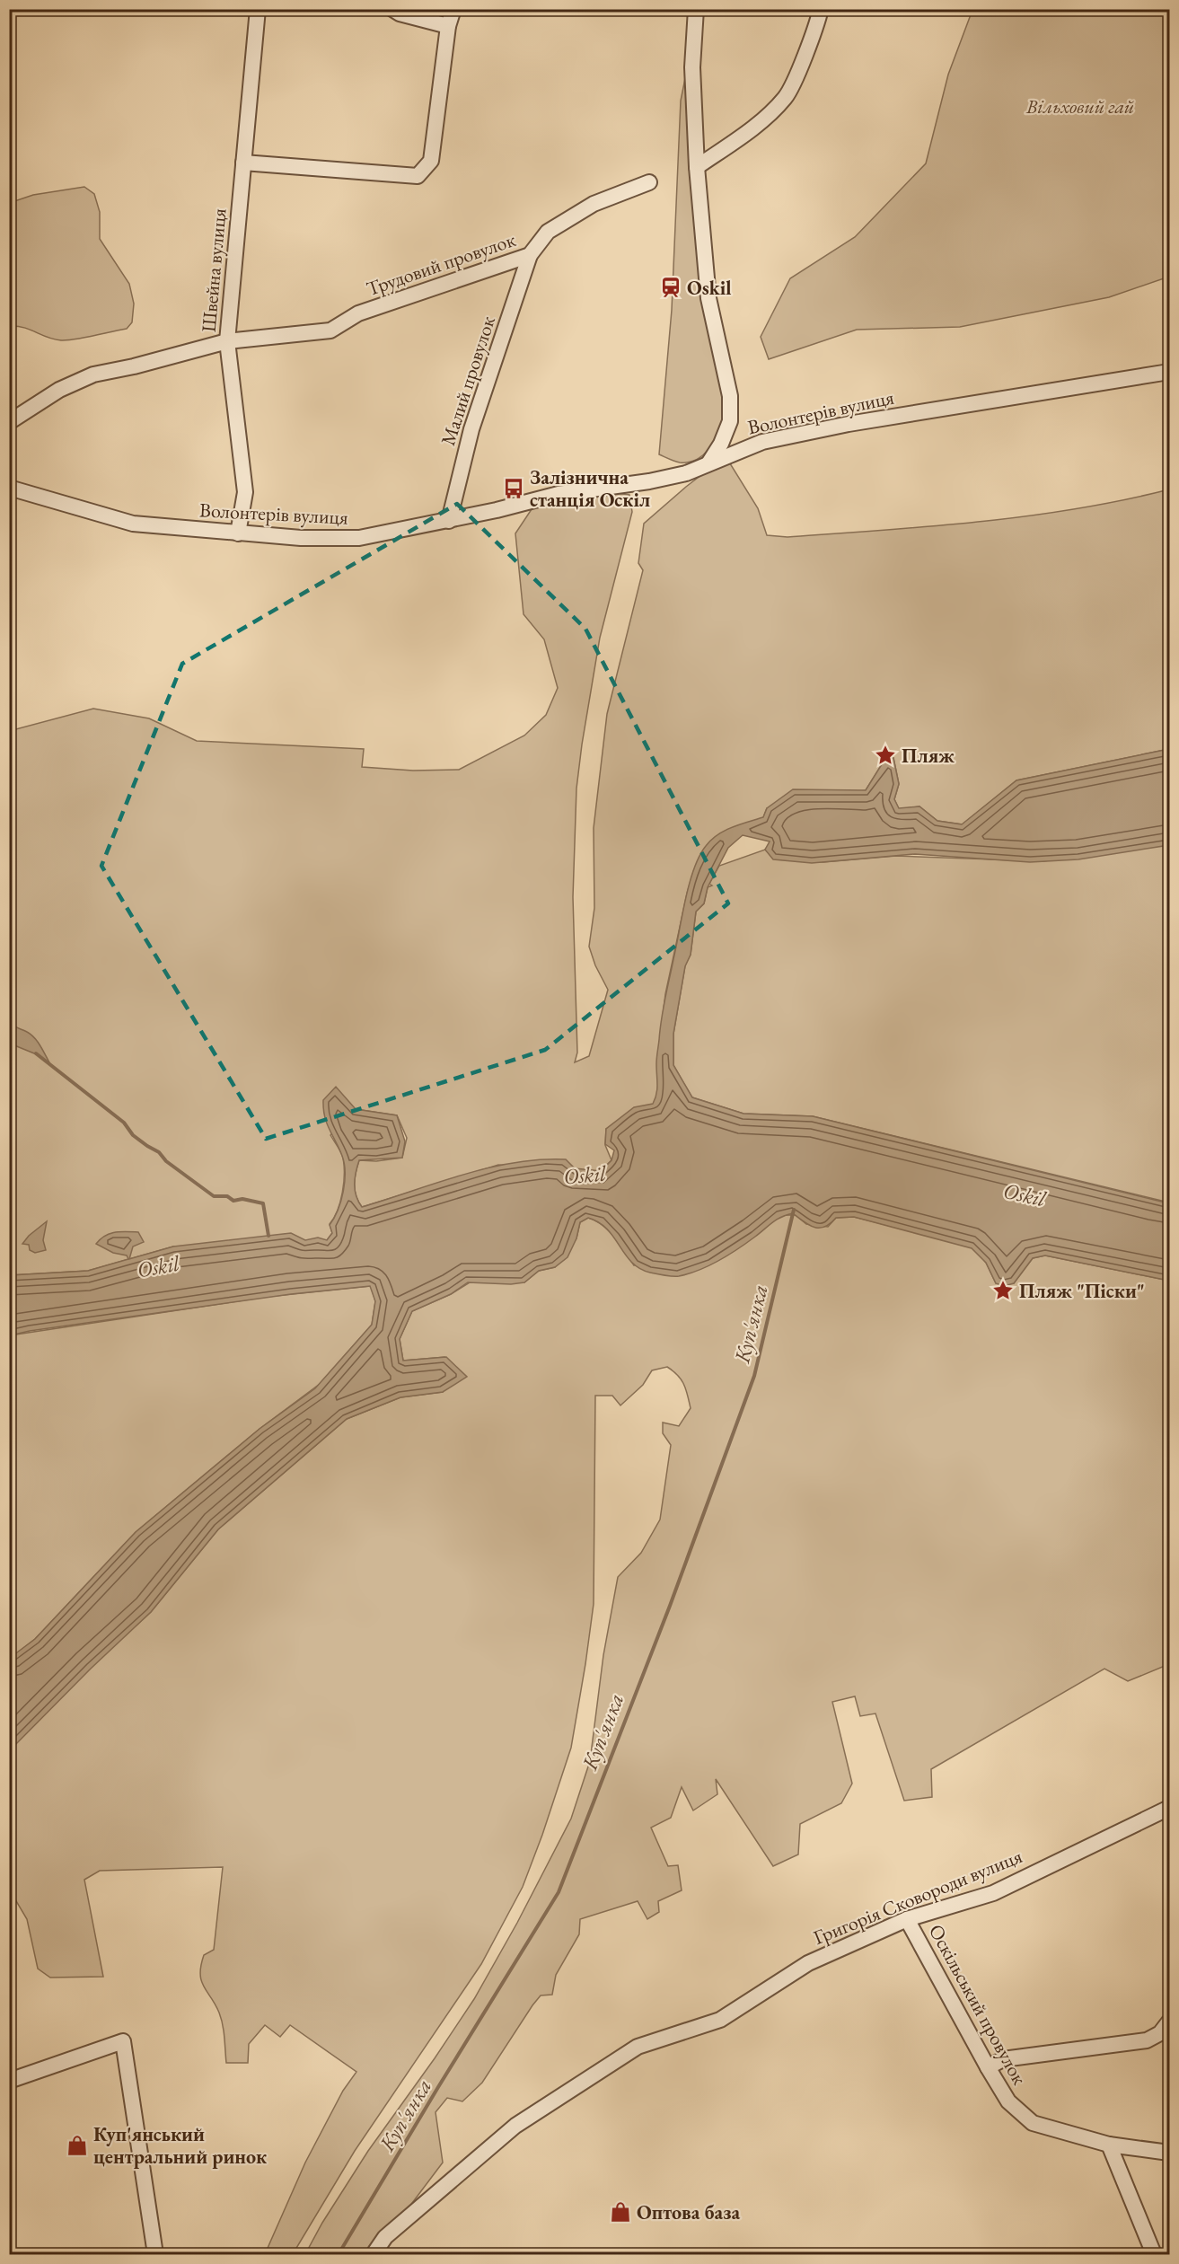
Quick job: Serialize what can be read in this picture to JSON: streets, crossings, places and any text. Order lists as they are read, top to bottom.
{
  "streets": {
    "street": [
      "Трудовий провулок",
      "Швейна вулиця",
      "Малий провулок",
      "Волонтерів вулиця",
      "Григорія Сковороди вулиця",
      "Оскільський провулок"
    ]
  },
  "crossings": [
    ["Трудовий провулок", "Швейна вулиця"],
    ["Трудовий провулок", "Малий провулок"],
    ["Швейна вулиця", "Волонтерів вулиця"],
    ["Малий провулок", "Волонтерів вулиця"],
    ["Григорія Сковороди вулиця", "Оскільський провулок"]
  ],
  "water": ["Oskil", "Куп'янка"],
  "parks": ["Вільховий гай"],
  "places": {
    "station": ["Oskil"],
    "bus stop": ["Залізнична станція Оскіл"],
    "place": ["Пляж", "Пляж \"Піски\""],
    "shop": ["Куп'янський центральний ринок", "Оптова база"]
  }
}
